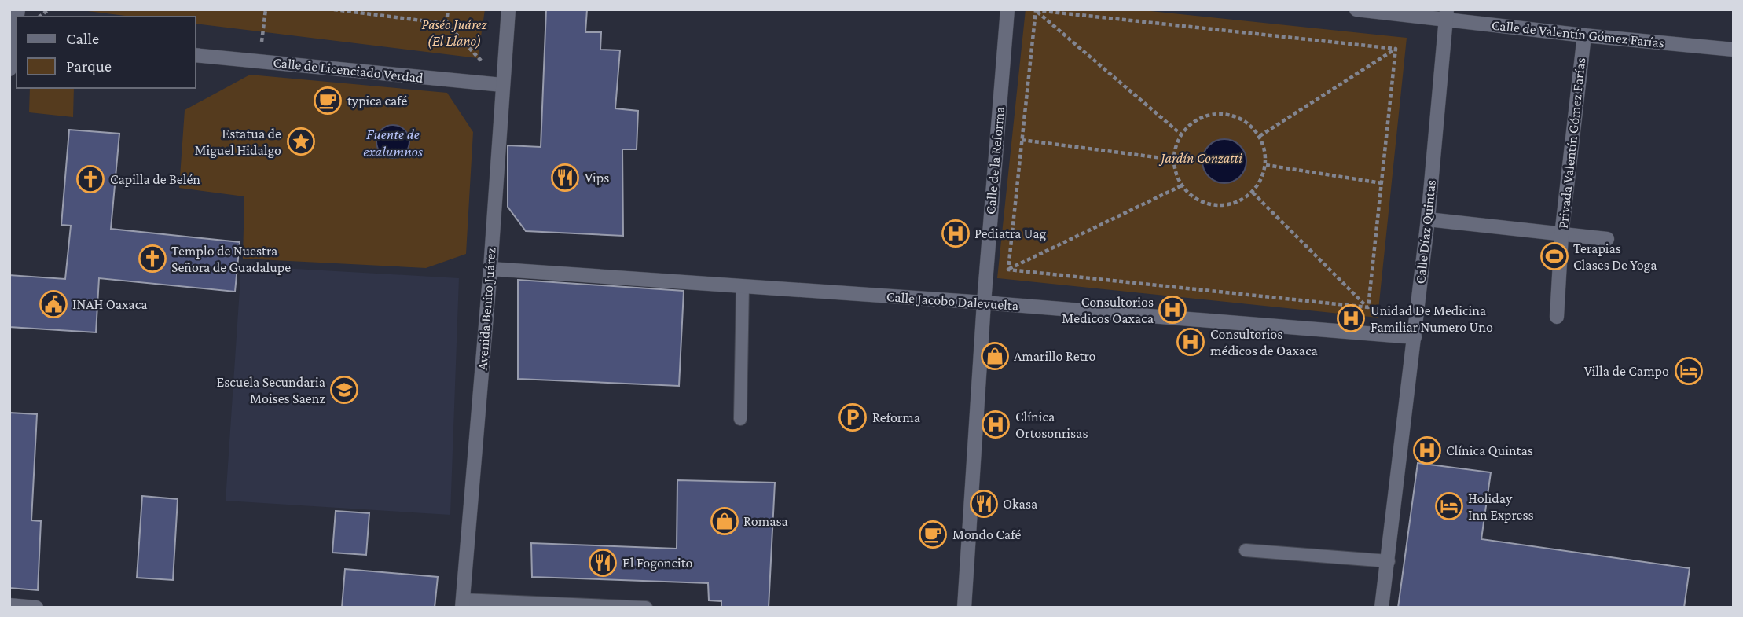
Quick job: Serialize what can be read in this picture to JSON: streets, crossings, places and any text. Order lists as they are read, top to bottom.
{
  "streets": {
    "street": [
      "Calle de Valentín Gómez Farías",
      "Calle de Licenciado Verdad",
      "Privada Valentín Gómez Farías",
      "Calle de la Reforma",
      "Calle Díaz Quintas",
      "Calle Jacobo Dalevuelta",
      "Avenida Benito Juárez"
    ]
  },
  "crossings": [
    ["Calle de Valentín Gómez Farías", "Privada Valentín Gómez Farías"],
    ["Calle de Valentín Gómez Farías", "Calle Díaz Quintas"],
    ["Calle de Licenciado Verdad", "Avenida Benito Juárez"],
    ["Calle de la Reforma", "Calle Jacobo Dalevuelta"],
    ["Calle Díaz Quintas", "Calle Jacobo Dalevuelta"],
    ["Calle Jacobo Dalevuelta", "Avenida Benito Juárez"]
  ],
  "water": ["Fuente de exalumnos"],
  "parks": ["Paséo Juárez (El Llano)", "Jardín Conzatti"],
  "places": {
    "cafe": ["typica café", "Mondo Café"],
    "place": ["Estatua de Miguel Hidalgo"],
    "restaurant": ["Vips", "Okasa", "El Fogoncito"],
    "church": ["Capilla de Belén", "Templo de Nuestra Señora de Guadalupe"],
    "hospital": [
      "Pediatra Uag",
      "Consultorios Medicos Oaxaca",
      "Unidad De Medicina Familiar Numero Uno",
      "Consultorios médicos de Oaxaca",
      "Clínica Ortosonrisas",
      "Clínica Quintas"
    ],
    "sports": ["Terapias Clases De Yoga"],
    "public building": ["INAH Oaxaca"],
    "shop": ["Amarillo Retro", "Romasa"],
    "hotel": ["Villa de Campo", "Holiday Inn Express"],
    "school or university": ["Escuela Secundaria Moises Saenz"],
    "parking": ["Reforma"]
  },
  "legend": ["Calle", "Parque"]
}
